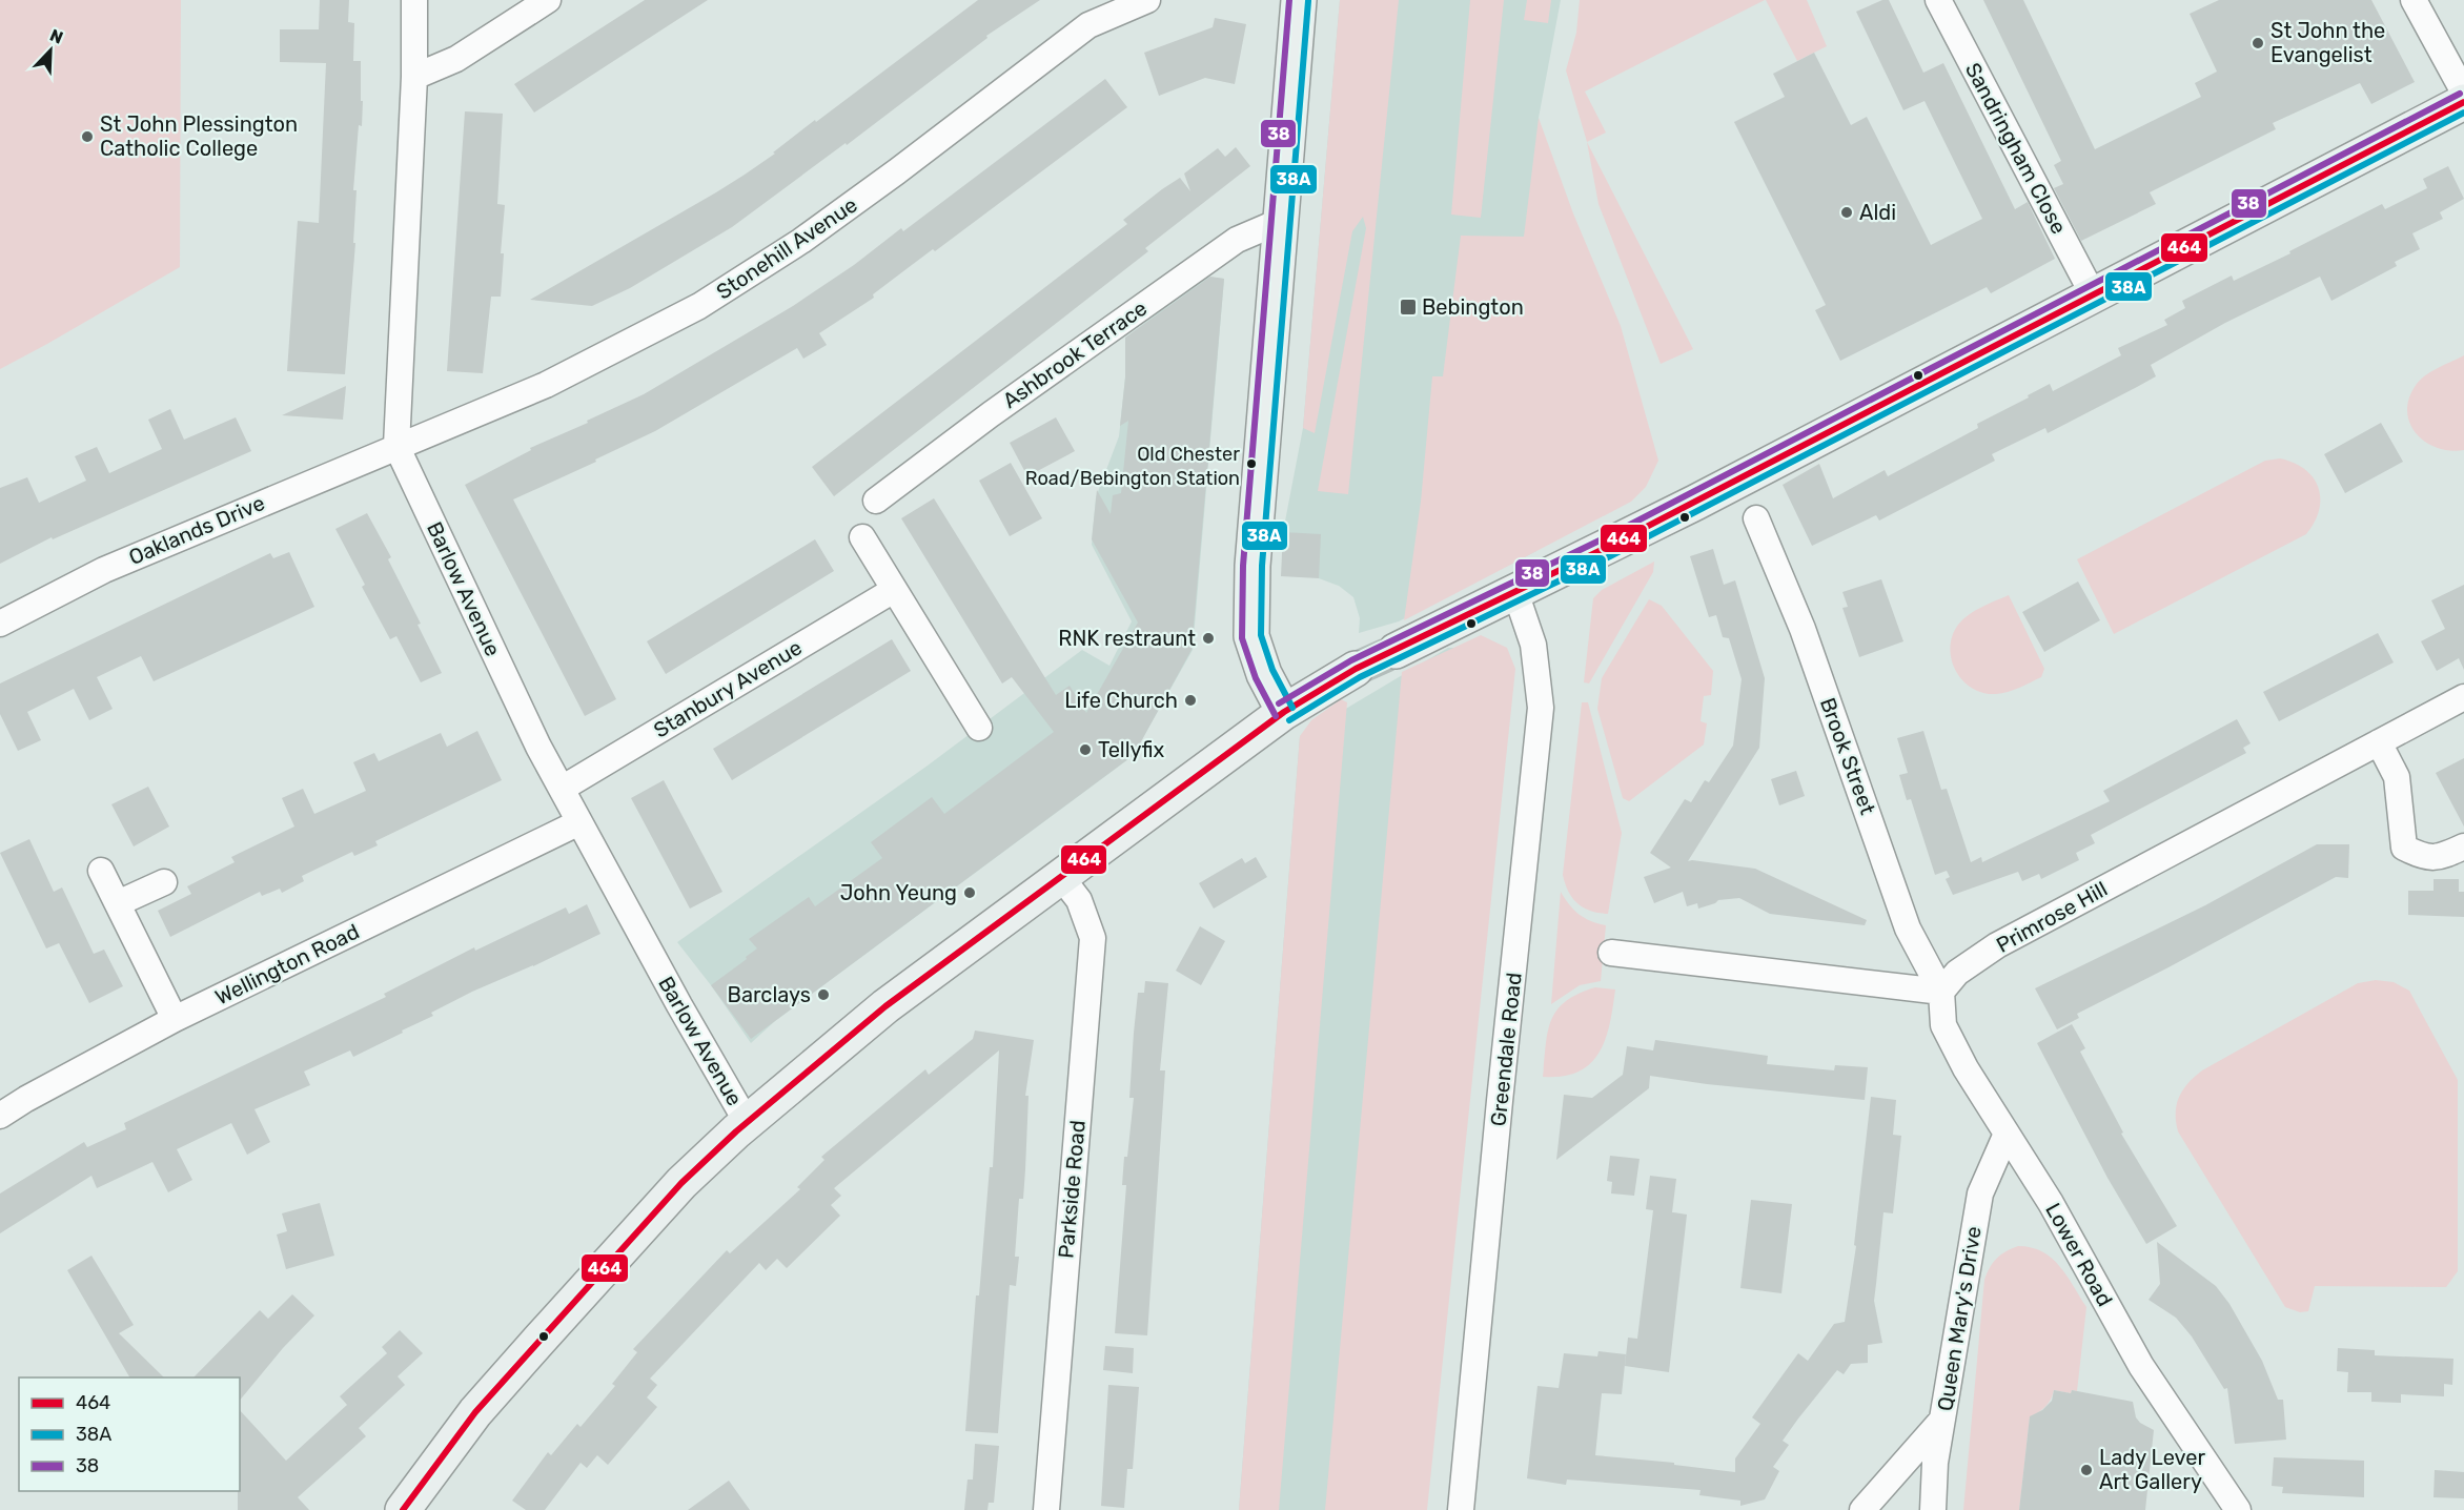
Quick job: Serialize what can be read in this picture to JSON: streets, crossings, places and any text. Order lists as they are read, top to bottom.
{
  "streets": {
    "street": [
      "Sandringham Close",
      "Stonehill Avenue",
      "Ashbrook Terrace",
      "Oaklands Drive",
      "Barlow Avenue",
      "Stanbury Avenue",
      "Brook Street",
      "Primrose Hill",
      "Wellington Road",
      "Greendale Road",
      "Parkside Road",
      "Lower Road",
      "Queen Mary's Drive"
    ]
  },
  "crossings": [
    ["Stonehill Avenue", "Oaklands Drive"],
    ["Stonehill Avenue", "Barlow Avenue"],
    ["Oaklands Drive", "Barlow Avenue"],
    ["Barlow Avenue", "Stanbury Avenue"],
    ["Barlow Avenue", "Wellington Road"],
    ["Brook Street", "Primrose Hill"],
    ["Brook Street", "Lower Road"],
    ["Primrose Hill", "Lower Road"],
    ["Lower Road", "Queen Mary's Drive"]
  ],
  "places": {
    "other": [
      "St John the Evangelist",
      "St John Plessington Catholic College",
      "Aldi",
      "Old Chester Road/Bebington Station",
      "RNK restraunt",
      "Life Church",
      "Tellyfix",
      "John Yeung",
      "Barclays",
      "Lady Lever Art Gallery"
    ],
    "transit": ["Bebington"]
  },
  "lines": ["transit line 38", "transit line 38A", "transit line 464"],
  "legend": ["464", "38A", "38"],
  "north": "top right"
}
